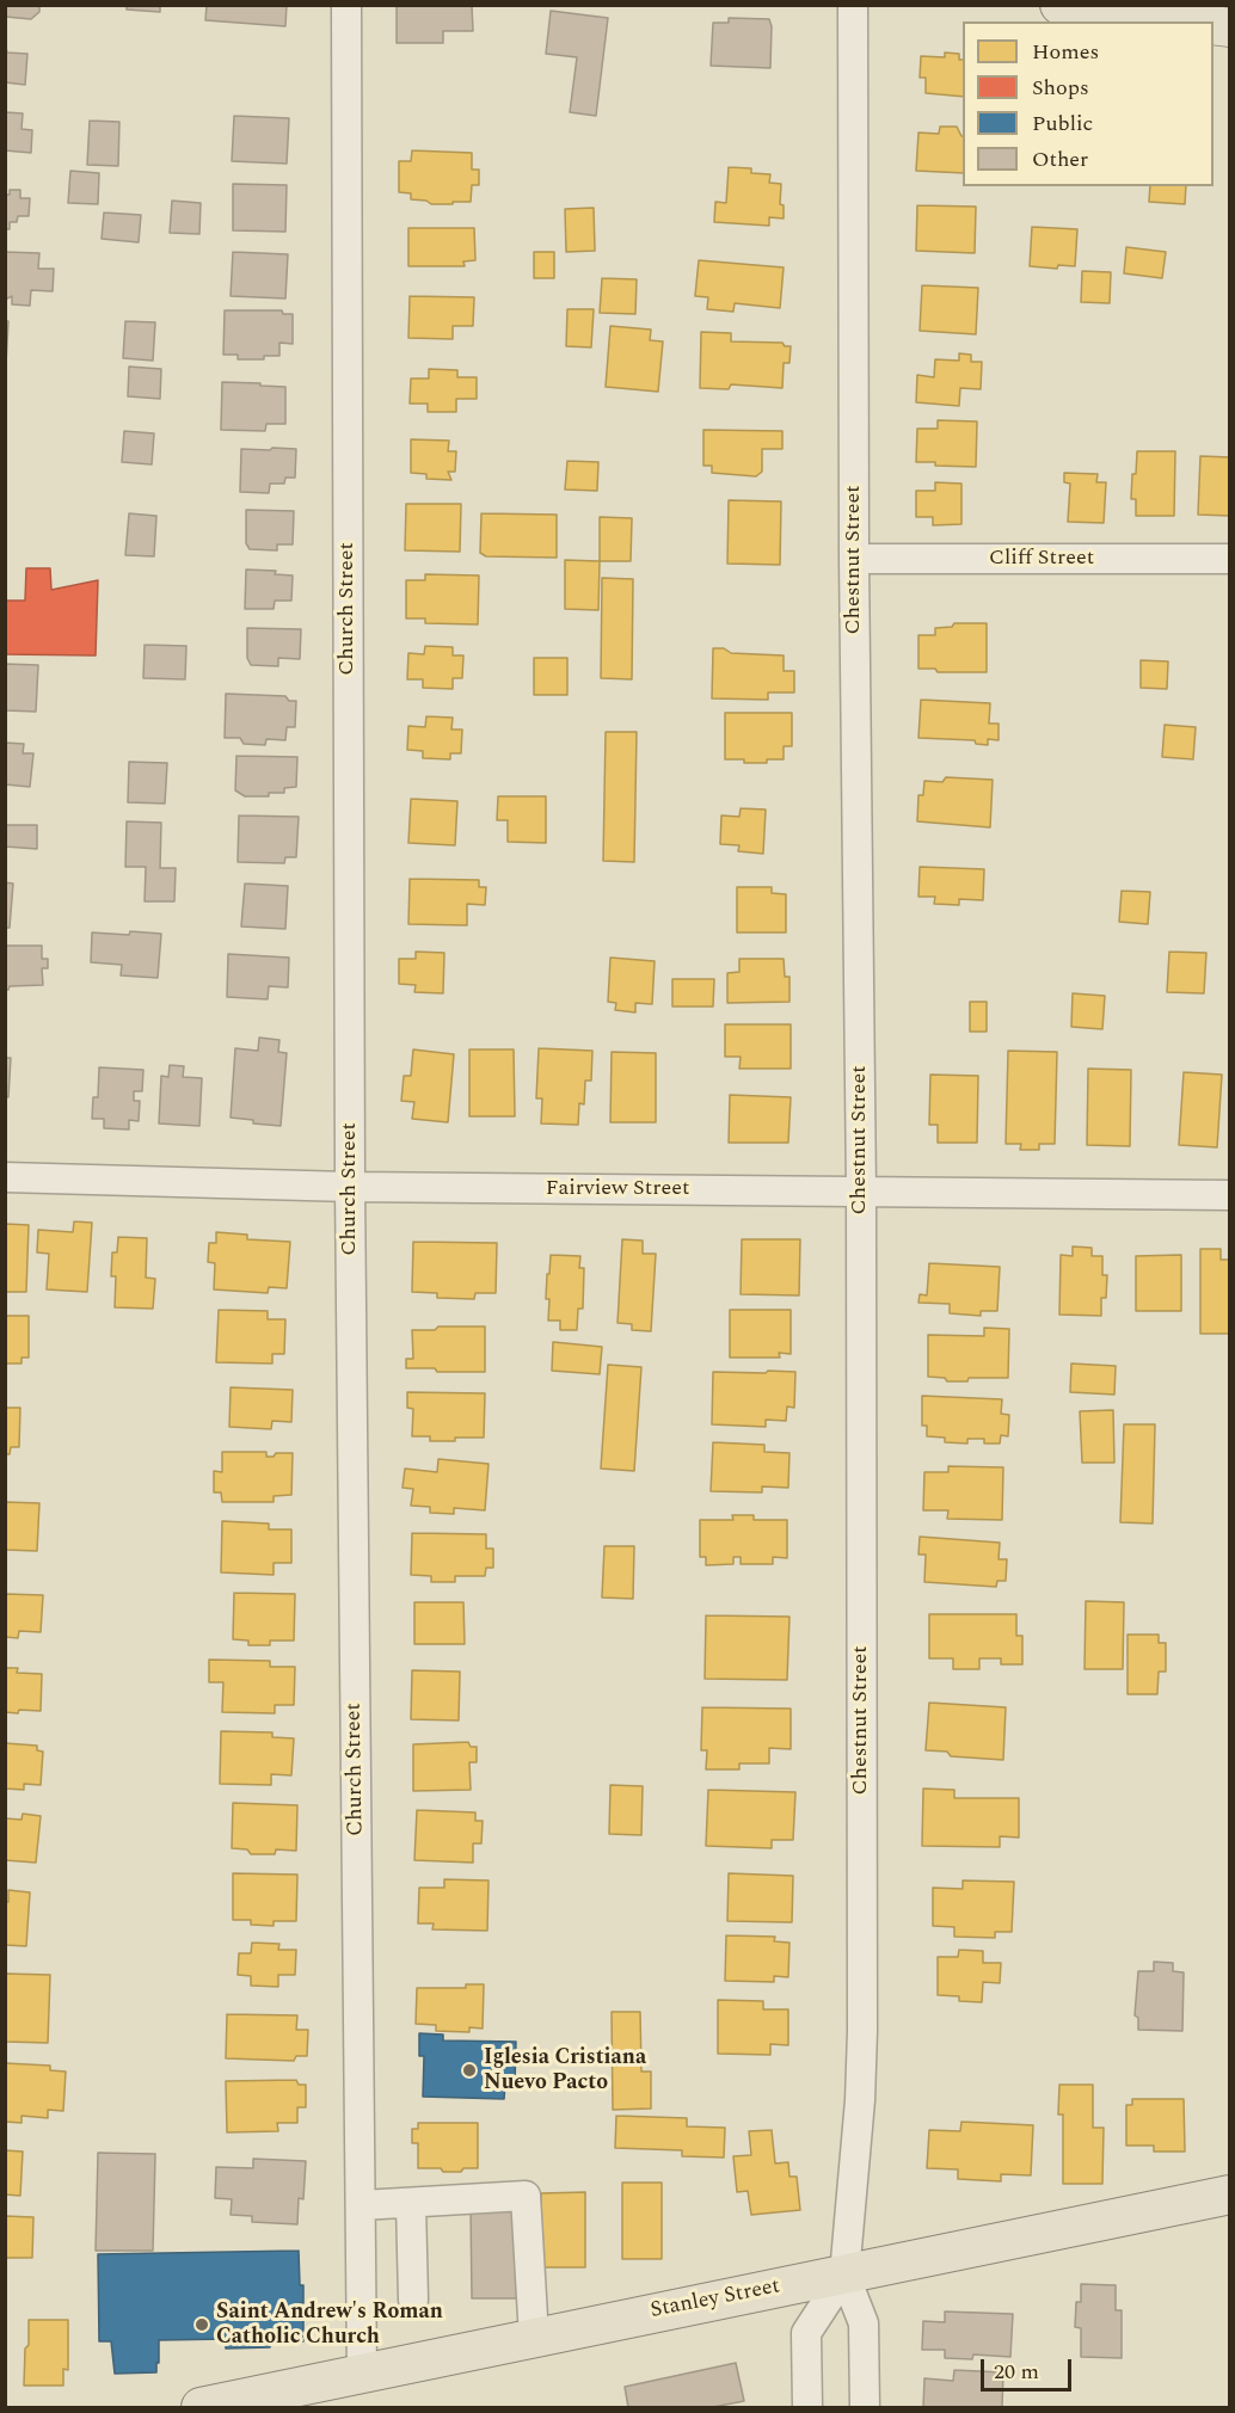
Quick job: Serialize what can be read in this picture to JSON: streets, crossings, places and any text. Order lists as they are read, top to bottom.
{
  "streets": {
    "main road": ["Stanley Street"],
    "street": [
      "Cliff Street",
      "Chestnut Street",
      "Church Street",
      "Fairview Street"
    ]
  },
  "crossings": [
    ["Cliff Street", "Chestnut Street"],
    ["Chestnut Street", "Fairview Street"],
    ["Chestnut Street", "Stanley Street"],
    ["Church Street", "Fairview Street"],
    ["Church Street", "Stanley Street"]
  ],
  "places": ["Iglesia Cristiana Nuevo Pacto", "Saint Andrew's Roman Catholic Church"],
  "legend": [
    "Homes",
    "Shops",
    "Public",
    "Other"
  ],
  "scale_bar": "20 m"
}
